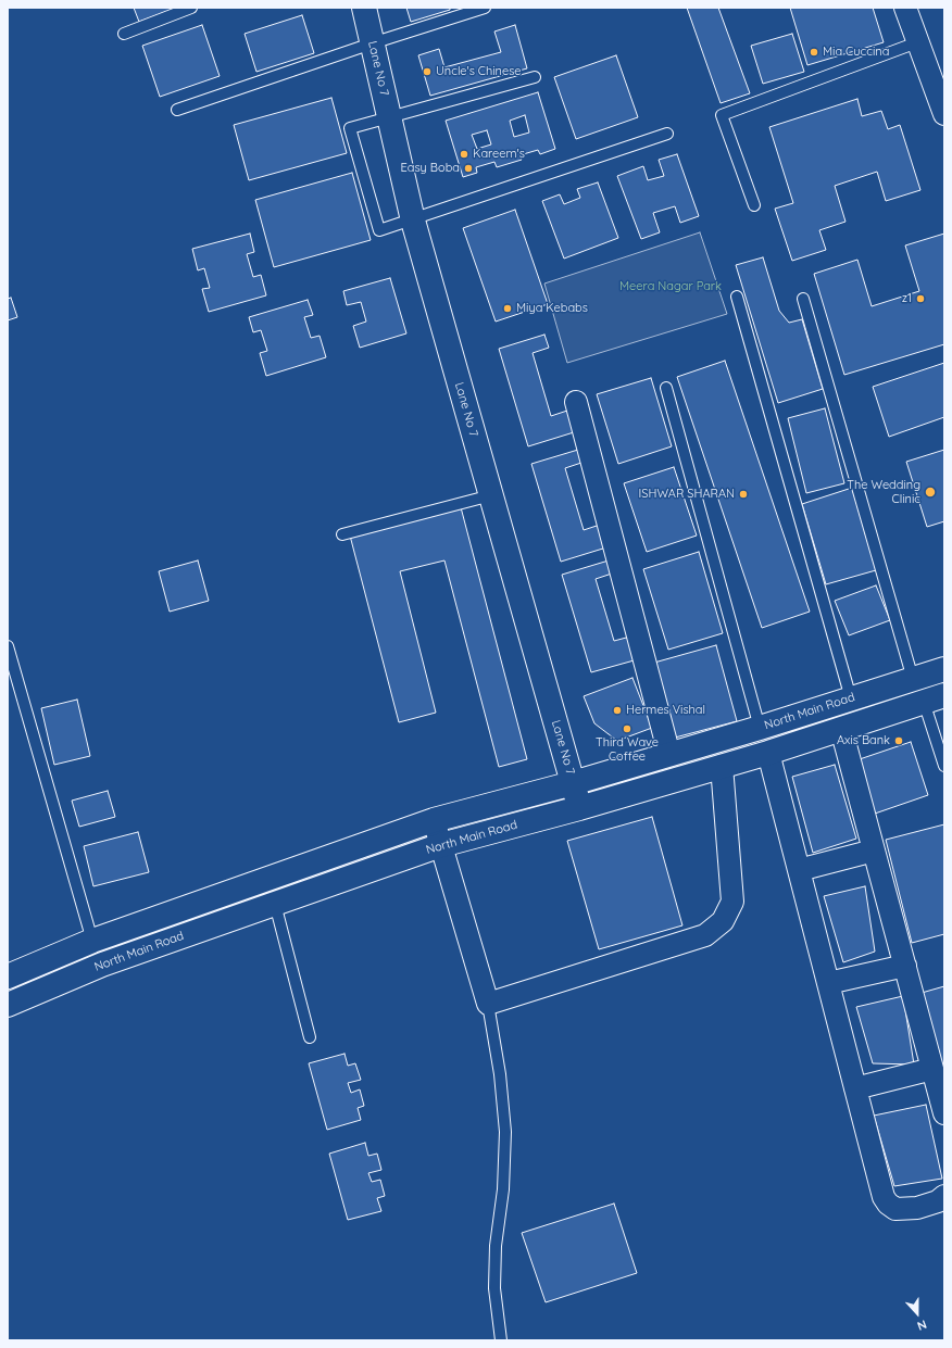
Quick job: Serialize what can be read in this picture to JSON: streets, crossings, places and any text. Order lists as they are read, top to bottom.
{
  "streets": {
    "main road": ["Lane No 7", "North Main Road"]
  },
  "crossings": [
    ["Lane No 7", "North Main Road"]
  ],
  "parks": ["Meera Nagar Park"],
  "places": [
    "Mia Cuccina",
    "Uncle's Chinese",
    "Kareem's",
    "Easy Boba",
    "z1",
    "Miya Kebabs",
    "The Wedding Clinic",
    "ISHWAR SHARAN",
    "Hermes Vishal",
    "Third Wave Coffee",
    "Axis Bank"
  ],
  "north": "bottom"
}
